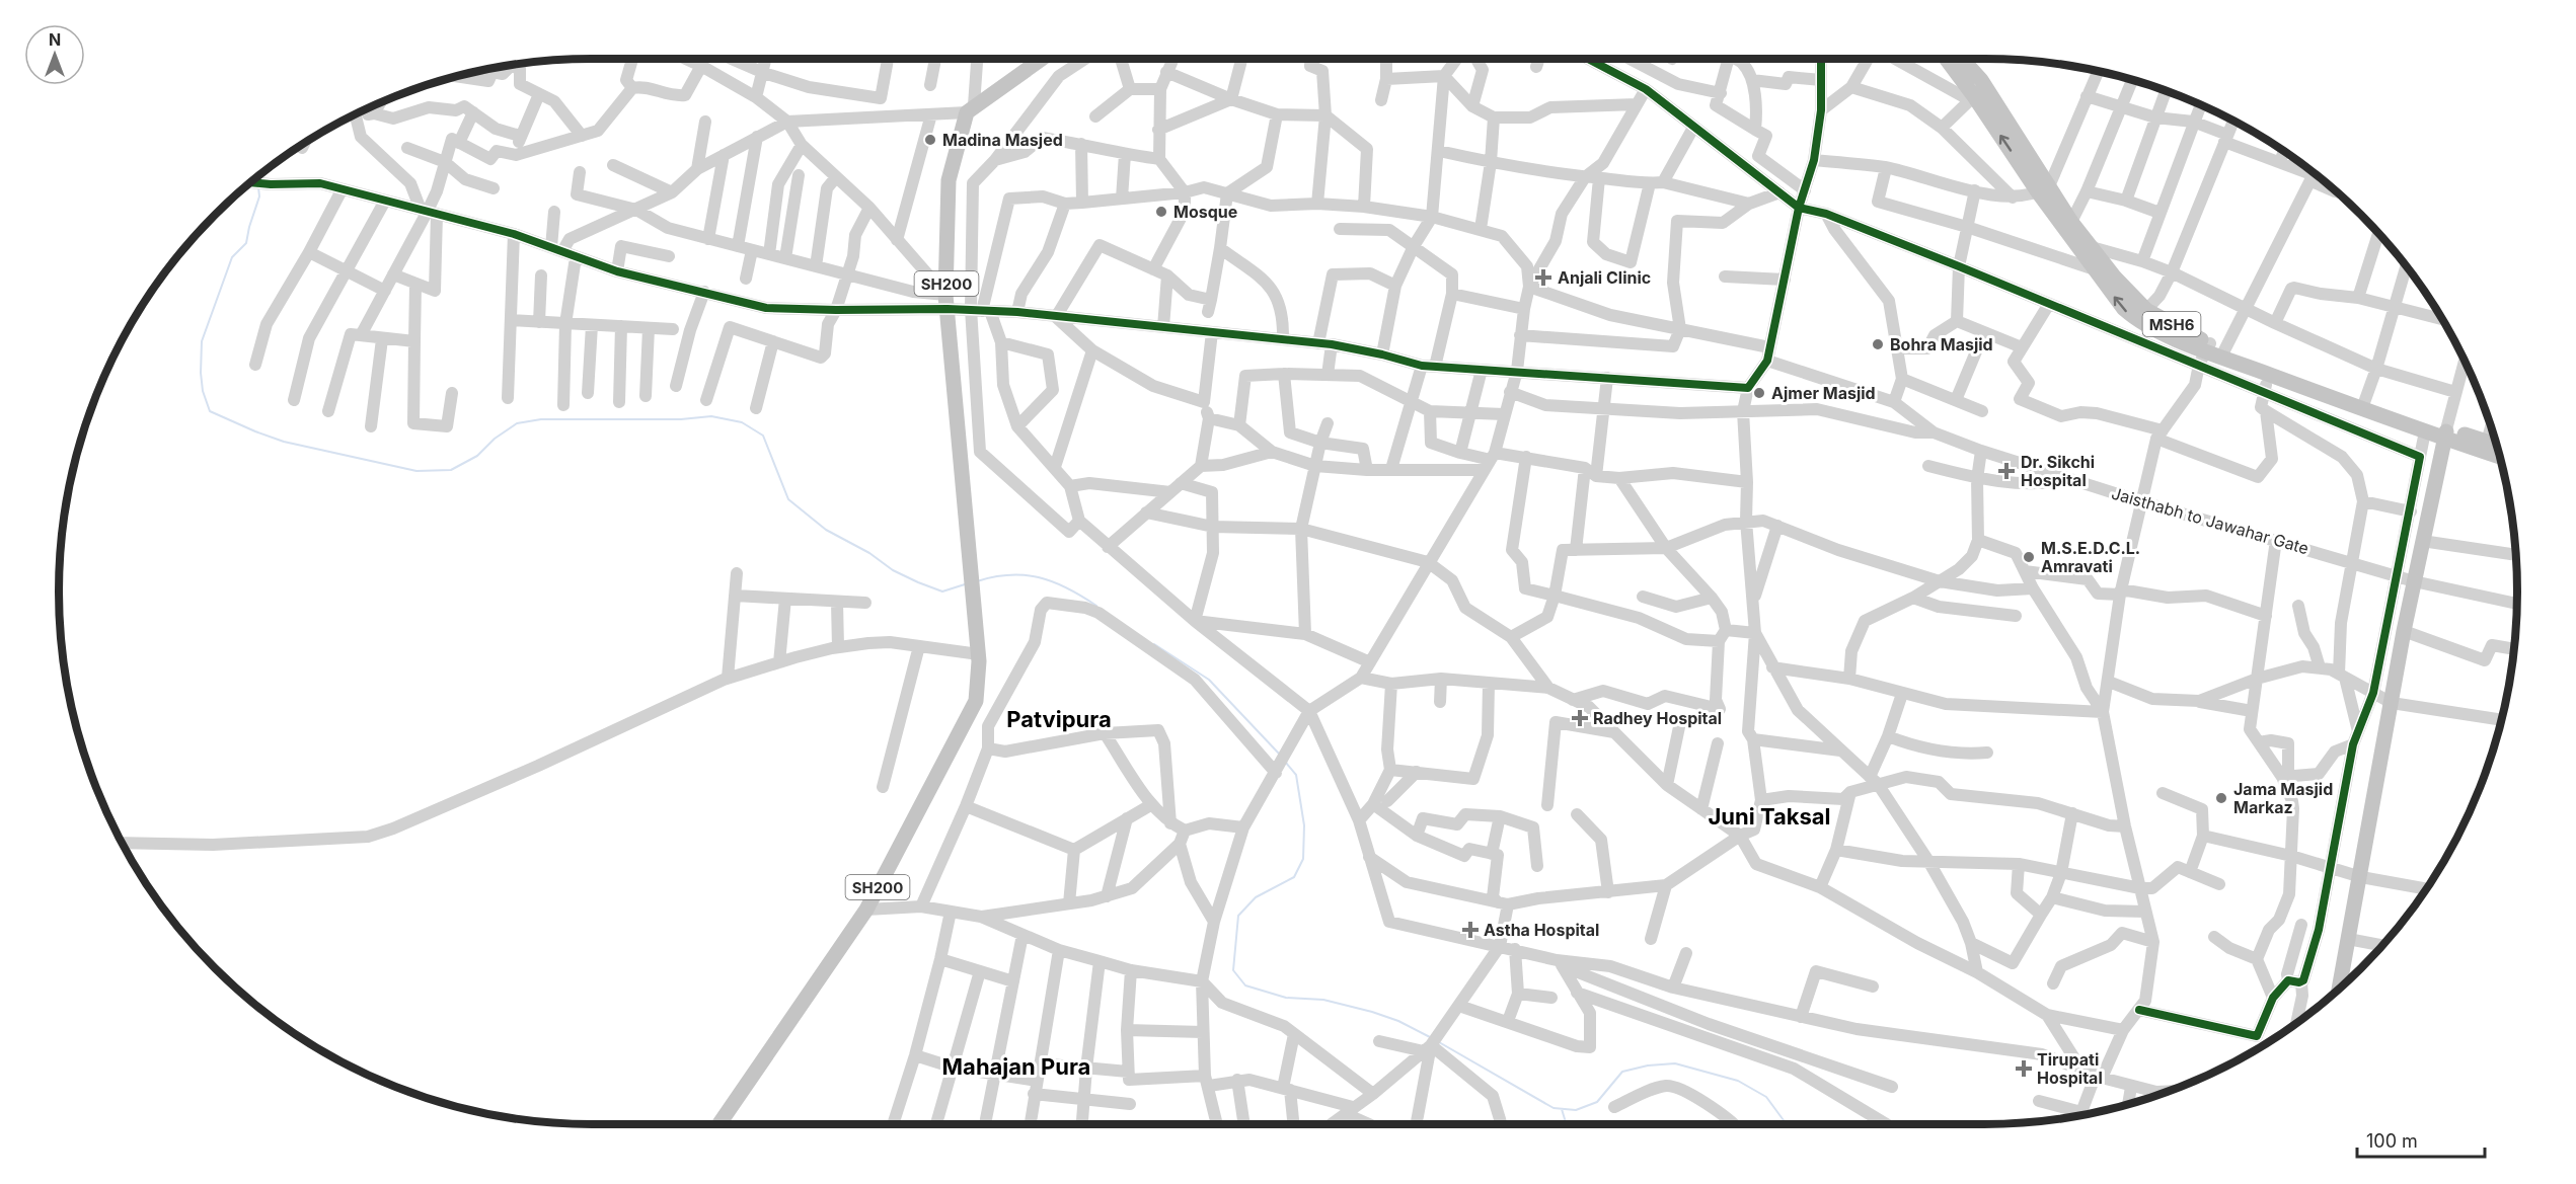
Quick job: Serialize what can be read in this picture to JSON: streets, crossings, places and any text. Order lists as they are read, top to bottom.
{
  "streets": {
    "main road": ["SH200", "MSH6"],
    "street": ["Jaisthabh to Jawahar Gate"]
  },
  "districts": ["Patvipura", "Juni Taksal", "Mahajan Pura"],
  "places": {
    "other": [
      "Madina Masjed",
      "Mosque",
      "Bohra Masjid",
      "Ajmer Masjid",
      "M.S.E.D.C.L. Amravati",
      "Jama Masjid Markaz"
    ],
    "health": [
      "Anjali Clinic",
      "Dr. Sikchi Hospital",
      "Radhey Hospital",
      "Astha Hospital",
      "Tirupati Hospital"
    ]
  },
  "scale_bar": "100 m",
  "north": "top"
}
